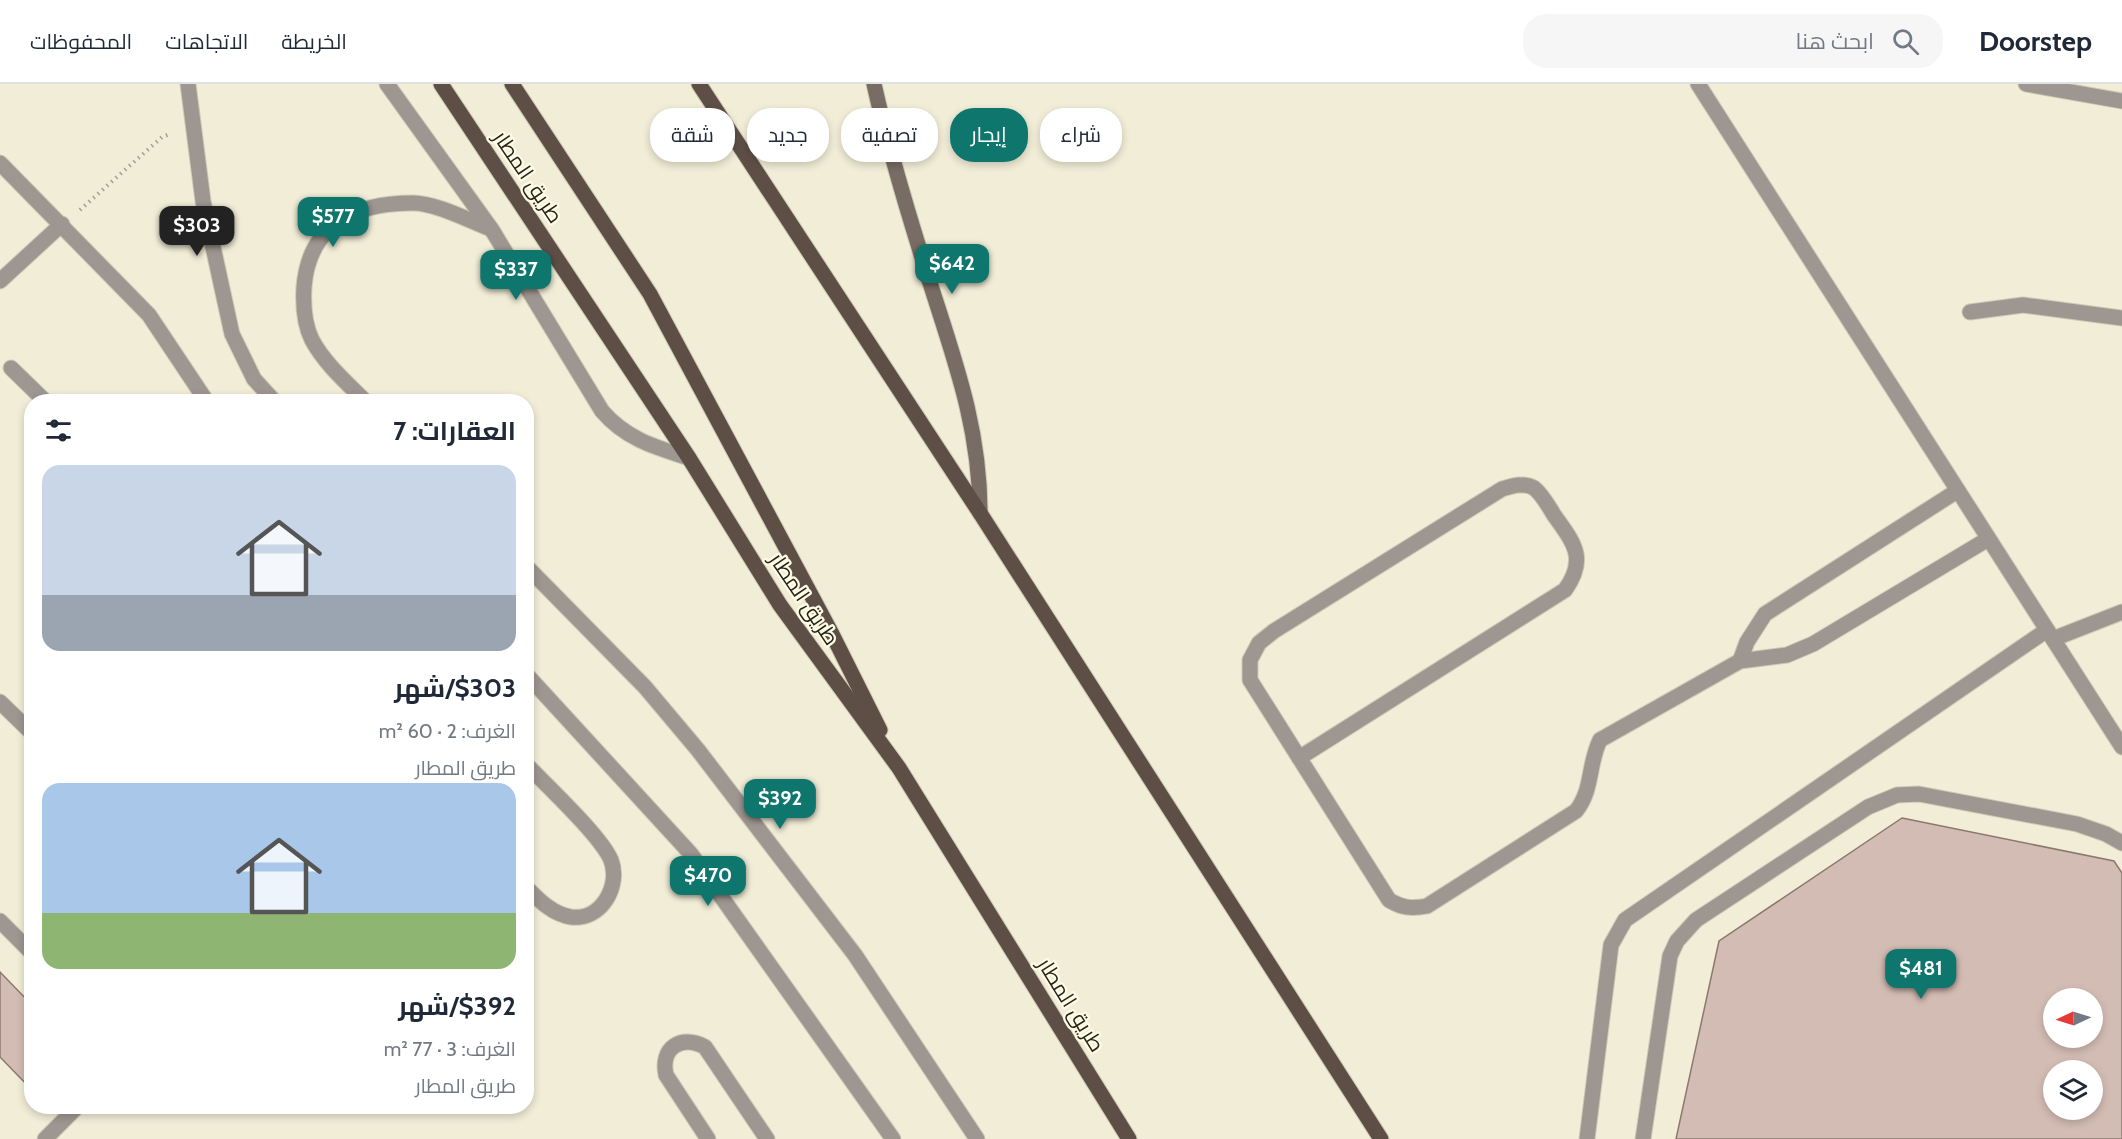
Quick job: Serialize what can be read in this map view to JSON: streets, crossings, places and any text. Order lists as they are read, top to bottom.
{
  "streets": {
    "main road": ["طريق المطار"]
  },
  "north": "left",
  "page": {
    "header": "Doorstep",
    "search": "ابحث هنا",
    "nav": ["الخريطة", "الاتجاهات", "المحفوظات"],
    "chip": [
      "شراء",
      "إيجار",
      "تصفية",
      "جديد",
      "شقة"
    ],
    "price": [
      "$577",
      "$303",
      "$642",
      "$337",
      "$392",
      "$470",
      "$481"
    ],
    "heading": "العقارات: 7",
    "list": [
      {
        "name": "$303/شهر",
        "note": "الغرف: 2 · 60 m² · طريق المطار"
      },
      {
        "name": "$392/شهر",
        "note": "الغرف: 3 · 77 m² · طريق المطار"
      }
    ]
  }
}
